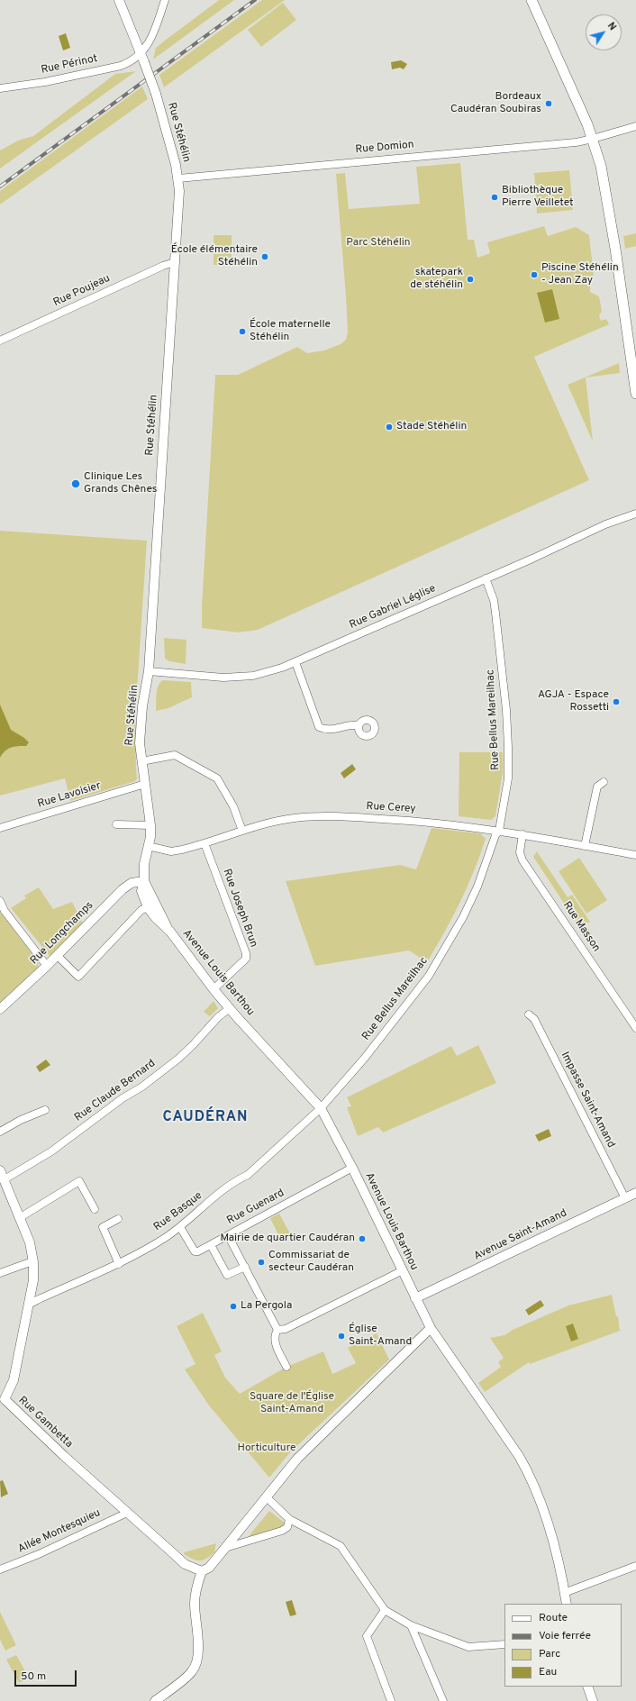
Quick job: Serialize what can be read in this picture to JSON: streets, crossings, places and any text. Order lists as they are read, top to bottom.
{
  "streets": {
    "street": [
      "Rue Périnot",
      "Rue Stéhélin",
      "Rue Domion",
      "Rue Poujeau",
      "Rue Gabriel Léglise",
      "Rue Bellus Mareilhac",
      "Rue Lavoisier",
      "Rue Cerey",
      "Rue Joseph Brun",
      "Rue Masson",
      "Rue Longchamps",
      "Avenue Louis Barthou",
      "Rue Claude Bernard",
      "Impasse Saint-Amand",
      "Rue Guenard",
      "Rue Basque",
      "Avenue Saint-Amand",
      "Rue Gambetta",
      "Allée Montesquieu"
    ]
  },
  "crossings": [
    ["Rue Périnot", "Rue Stéhélin"],
    ["Rue Stéhélin", "Rue Domion"],
    ["Rue Stéhélin", "Rue Poujeau"],
    ["Rue Stéhélin", "Rue Gabriel Léglise"],
    ["Rue Stéhélin", "Rue Lavoisier"],
    ["Rue Stéhélin", "Rue Cerey"],
    ["Rue Stéhélin", "Rue Longchamps"],
    ["Rue Stéhélin", "Avenue Louis Barthou"],
    ["Rue Gabriel Léglise", "Rue Bellus Mareilhac"],
    ["Rue Bellus Mareilhac", "Rue Cerey"],
    ["Rue Bellus Mareilhac", "Avenue Louis Barthou"],
    ["Rue Bellus Mareilhac", "Rue Basque"],
    ["Rue Cerey", "Rue Joseph Brun"],
    ["Rue Cerey", "Rue Masson"],
    ["Rue Joseph Brun", "Avenue Louis Barthou"],
    ["Rue Longchamps", "Avenue Louis Barthou"],
    ["Avenue Louis Barthou", "Rue Claude Bernard"],
    ["Avenue Louis Barthou", "Rue Guenard"],
    ["Avenue Louis Barthou", "Rue Basque"],
    ["Avenue Louis Barthou", "Avenue Saint-Amand"],
    ["Rue Claude Bernard", "Rue Gambetta"],
    ["Impasse Saint-Amand", "Avenue Saint-Amand"],
    ["Rue Guenard", "Rue Basque"],
    ["Rue Basque", "Rue Gambetta"],
    ["Rue Gambetta", "Allée Montesquieu"]
  ],
  "districts": ["CAUDÉRAN"],
  "parks": ["Parc Stéhélin", "Square de l'Église Saint-Amand", "Horticulture"],
  "places": [
    "Bordeaux Caudéran Soubiras",
    "Bibliothèque Pierre Veilletet",
    "École élémentaire Stéhélin",
    "Piscine Stéhélin - Jean Zay",
    "skatepark de stéhélin",
    "École maternelle Stéhélin",
    "Stade Stéhélin",
    "Clinique Les Grands Chênes",
    "AGJA - Espace Rossetti",
    "Mairie de quartier Caudéran",
    "Commissariat de secteur Caudéran",
    "La Pergola",
    "Église Saint-Amand"
  ],
  "legend": [
    "Route",
    "Voie ferrée",
    "Parc",
    "Eau"
  ],
  "scale_bar": "50 m",
  "north": "top right"
}
